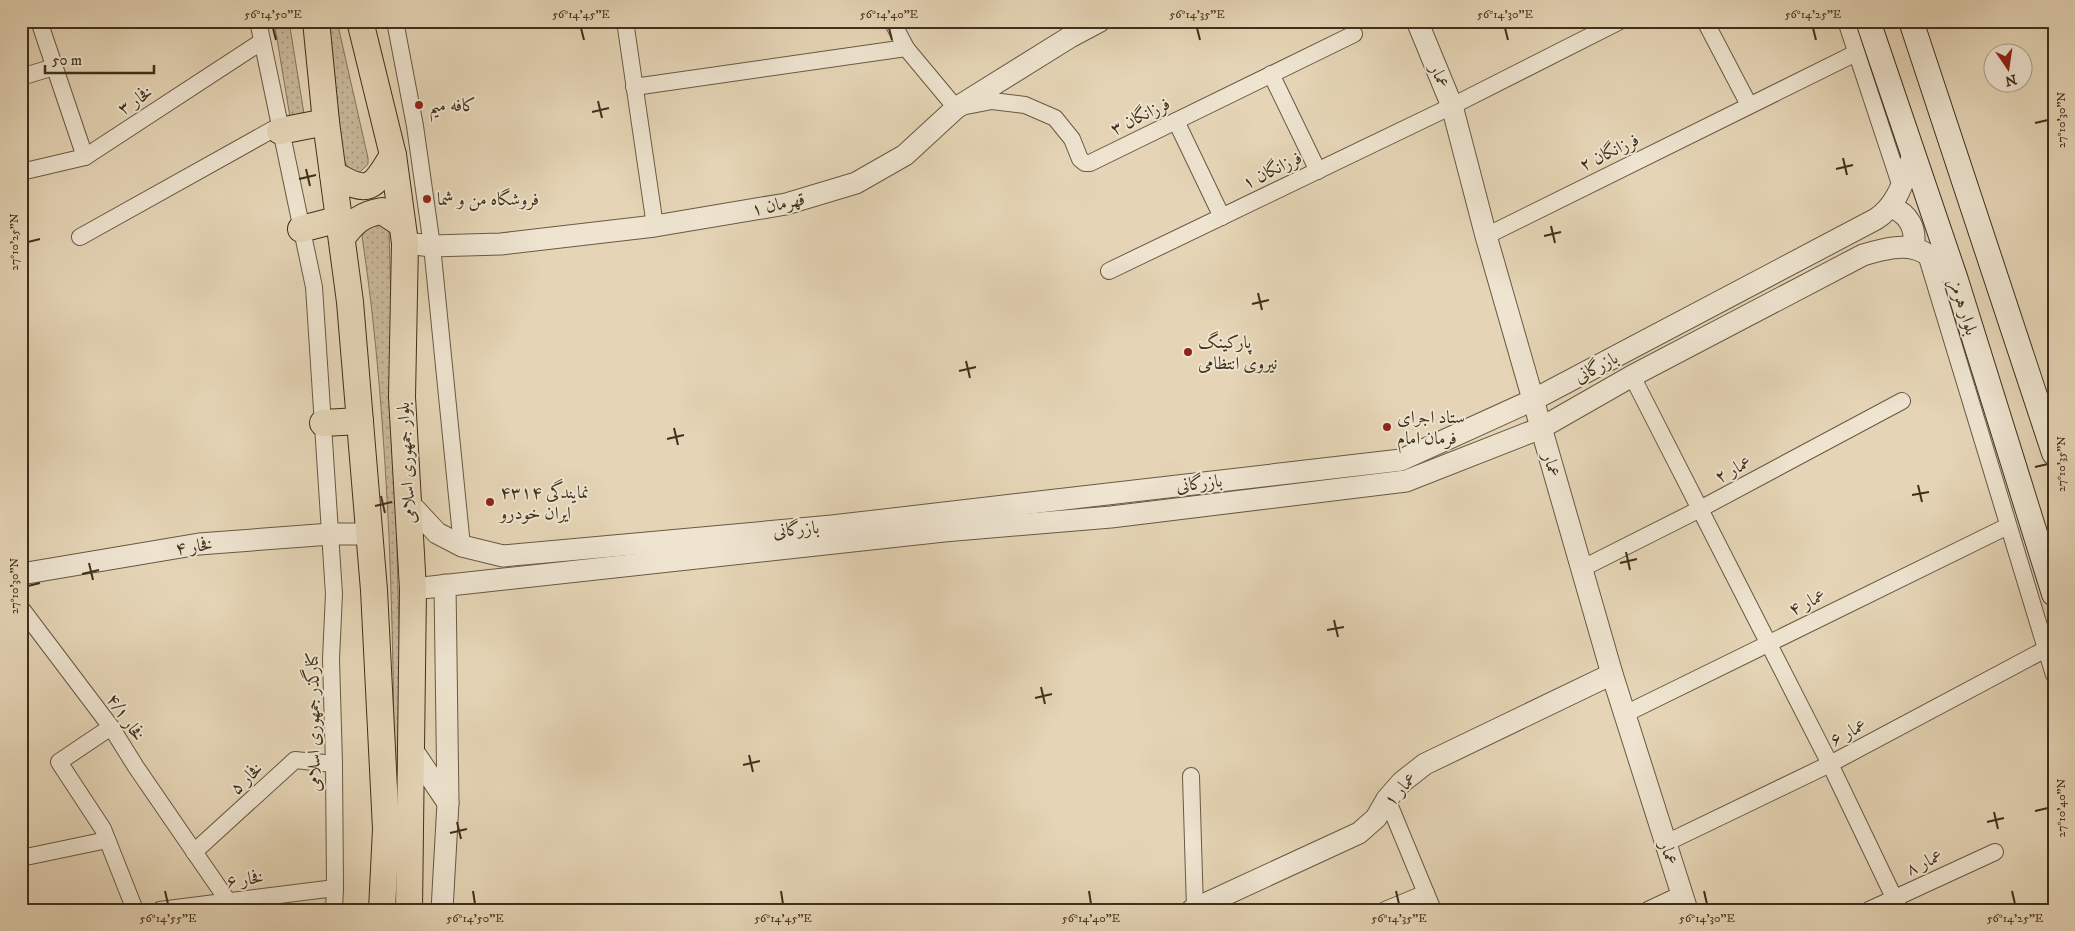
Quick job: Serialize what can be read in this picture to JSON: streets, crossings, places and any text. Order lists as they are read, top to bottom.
{
  "streets": {
    "main road": ["بلوار هرمز", "بلوار جمهوری اسلامی"],
    "street": [
      "عمار",
      "فخار ۳",
      "فرزانگان ۳",
      "فرزانگان ۲",
      "فرزانگان ۱",
      "قهرمان ۱",
      "بازرگانی",
      "عمار ۲",
      "فخار ۴",
      "عمار ۴",
      "فخار ۴/۱",
      "کنارگذر جمهوری اسلامی",
      "عمار ۶",
      "فخار ۵",
      "عمار ۱",
      "عمار ۸",
      "فخار ۶"
    ]
  },
  "crossings": [
    ["عمار", "فرزانگان ۲"],
    ["عمار", "فرزانگان ۱"],
    ["عمار", "بازرگانی"],
    ["عمار", "عمار ۲"],
    ["عمار", "عمار ۴"],
    ["عمار", "عمار ۶"],
    ["عمار", "عمار ۱"],
    ["فخار ۳", "کنارگذر جمهوری اسلامی"],
    ["فرزانگان ۳", "قهرمان ۱"],
    ["قهرمان ۱", "بلوار جمهوری اسلامی"],
    ["بلوار هرمز", "بازرگانی"],
    ["بازرگانی", "بلوار جمهوری اسلامی"],
    ["فخار ۴", "کنارگذر جمهوری اسلامی"],
    ["فخار ۴/۱", "فخار ۵"],
    ["فخار ۴/۱", "فخار ۶"],
    ["کنارگذر جمهوری اسلامی", "فخار ۵"],
    ["کنارگذر جمهوری اسلامی", "فخار ۶"]
  ],
  "places": [
    "کافه میم",
    "فروشگاه من و شما",
    "پارکینگ نیروی انتظامی",
    "ستاد اجرای فرمان امام",
    "نمایندگی ۴۳۱۴ ایران خودرو"
  ],
  "scale_bar": "50 m",
  "north": "bottom",
  "coordinates": [
    "56°14'50\"E",
    "56°14'45\"E",
    "56°14'40\"E",
    "56°14'35\"E",
    "56°14'30\"E",
    "56°14'25\"E",
    "27°10'30\"N",
    "27°10'25\"N",
    "27°10'35\"N",
    "27°10'40\"N",
    "56°14'55\"E"
  ]
}
